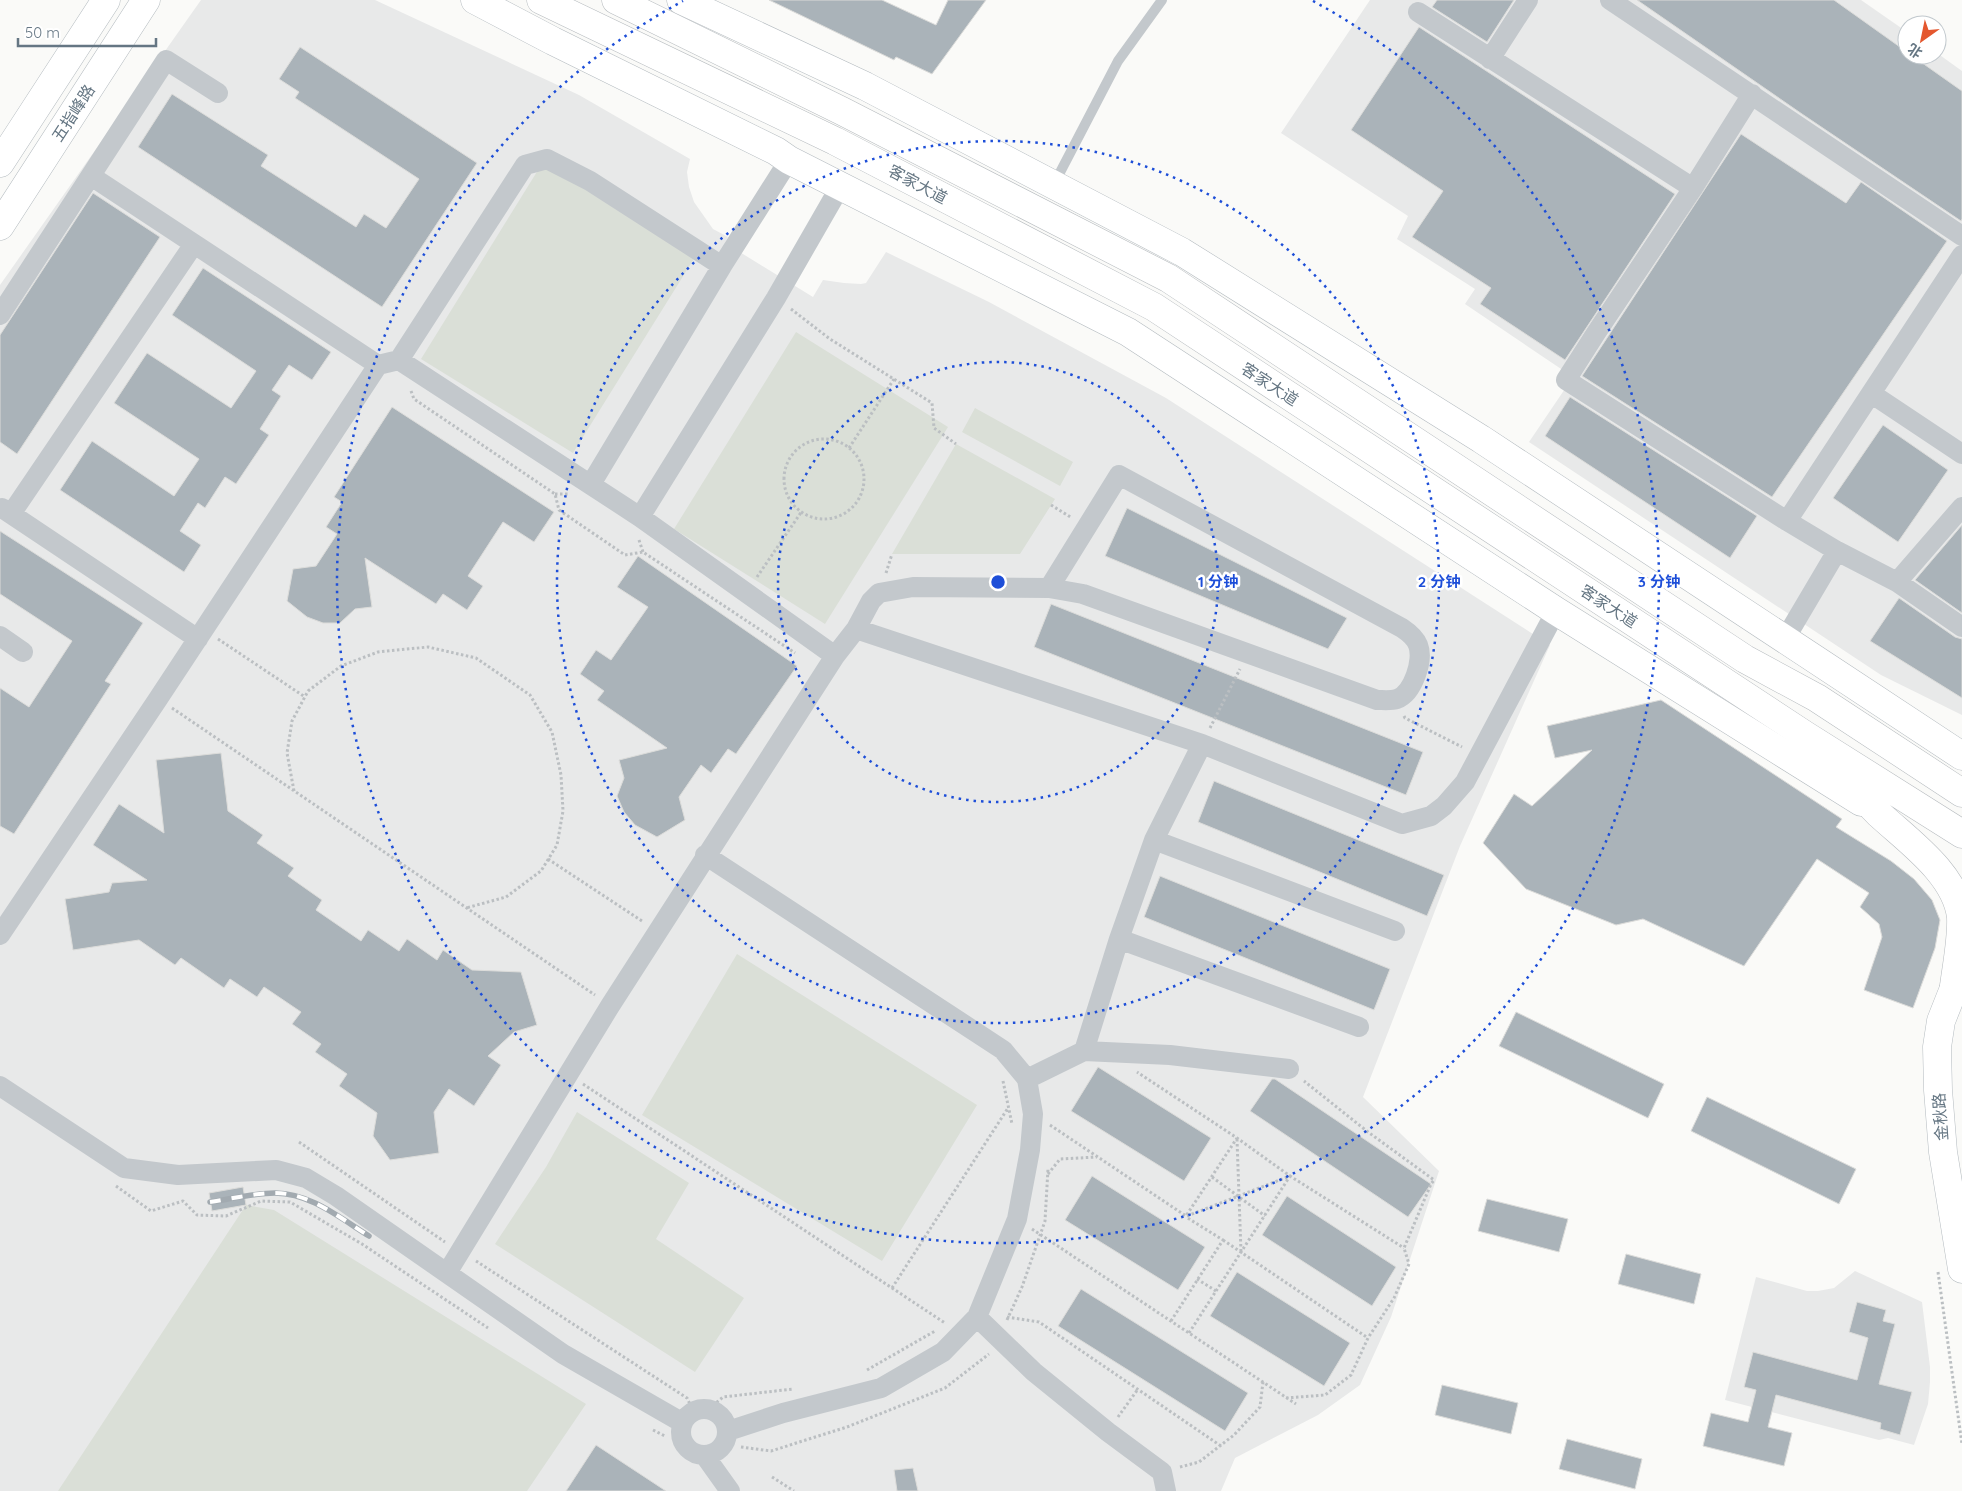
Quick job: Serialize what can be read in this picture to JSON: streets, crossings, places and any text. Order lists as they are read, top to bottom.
{
  "streets": {
    "main road": ["五指峰路", "客家大道", "金秋路"]
  },
  "scale_bar": "50 m",
  "north": "bottom left",
  "rings": ["1 分钟", "2 分钟", "3 分钟"]
}
